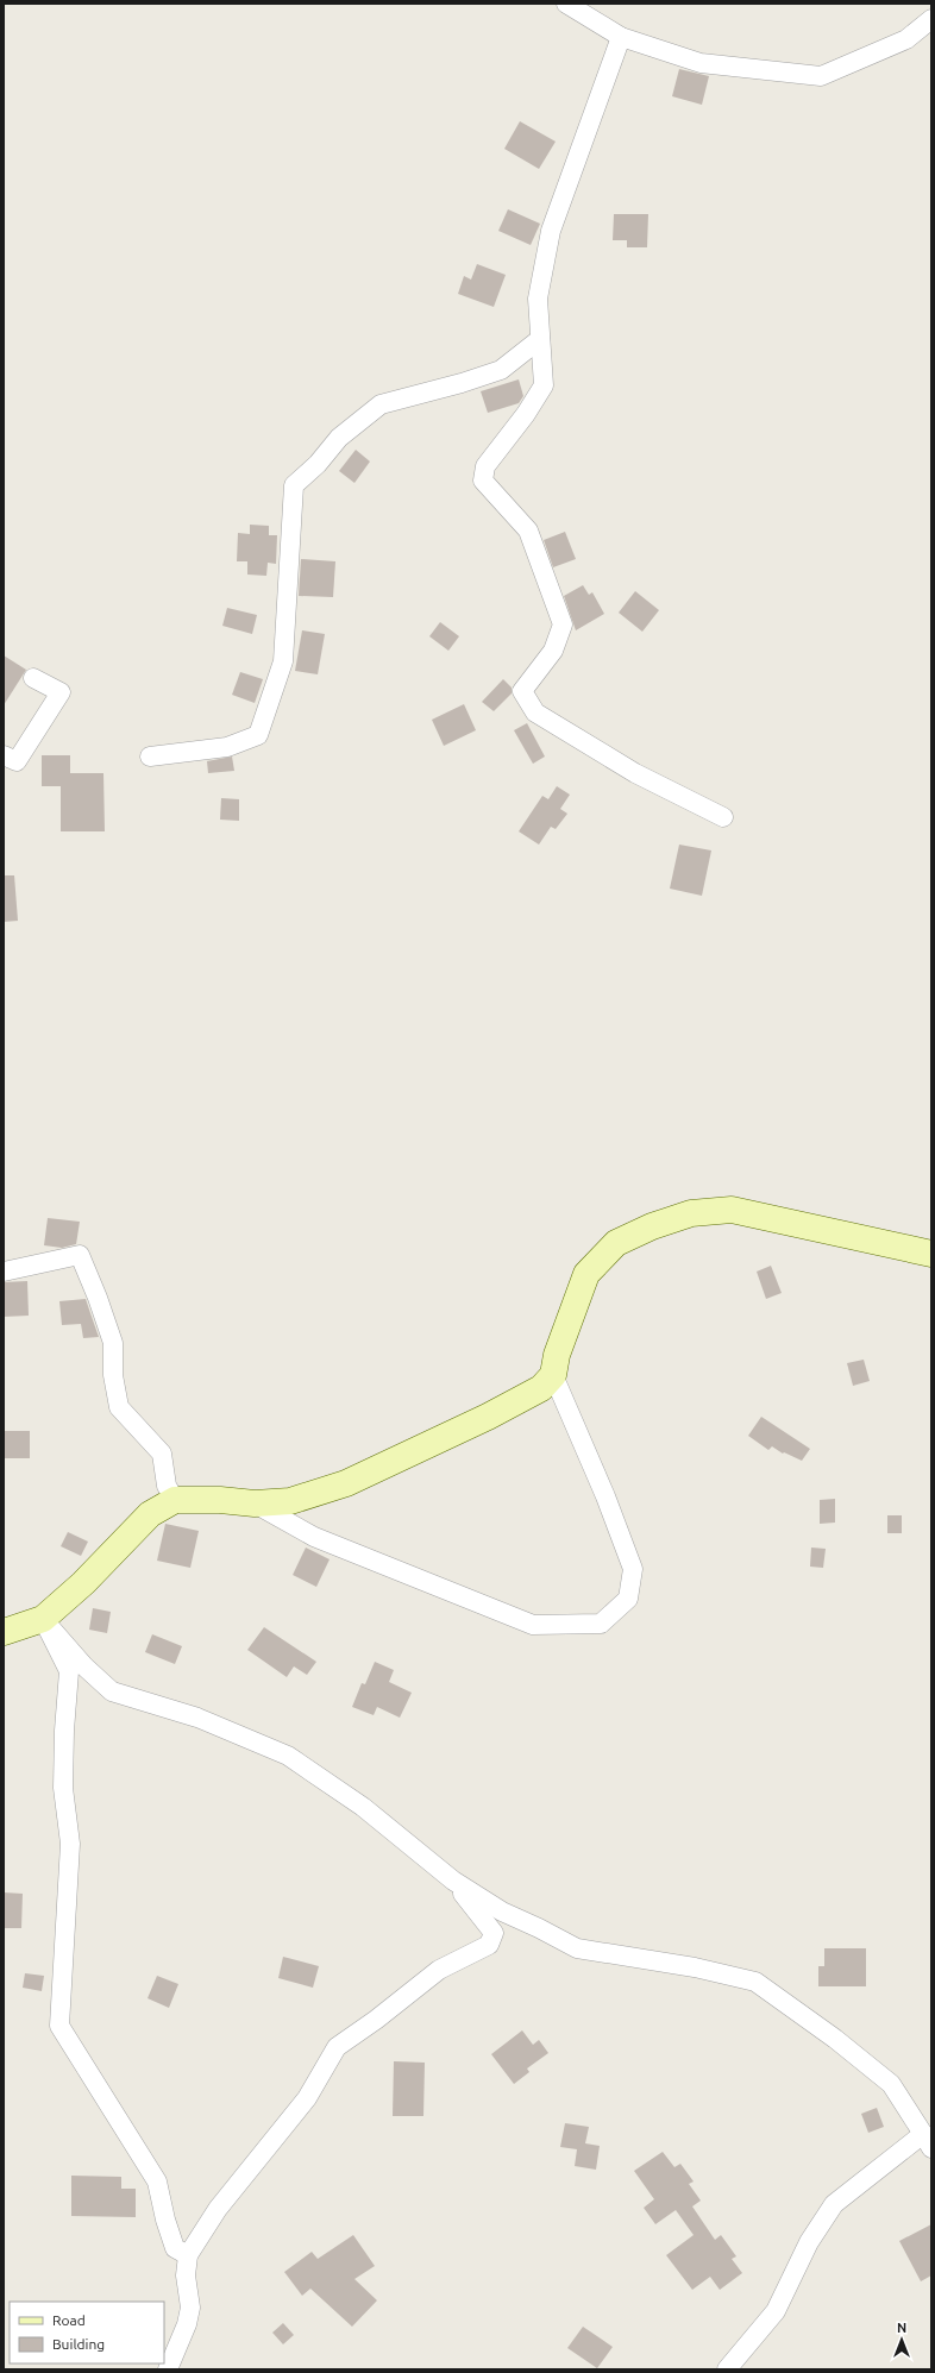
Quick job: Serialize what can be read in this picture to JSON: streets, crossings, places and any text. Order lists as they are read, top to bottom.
{
  "legend": ["Road", "Building"],
  "north": "top"
}
